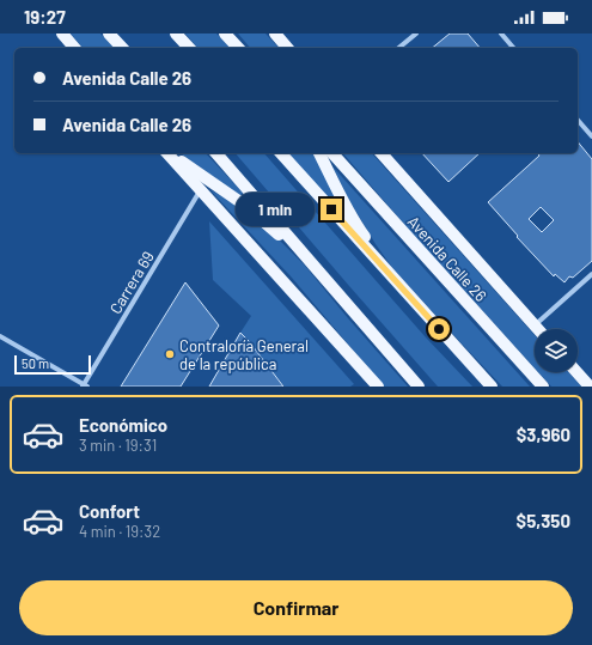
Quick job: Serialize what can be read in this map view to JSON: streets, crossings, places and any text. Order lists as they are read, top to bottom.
{
  "streets": {
    "main road": ["Avenida Calle 26"],
    "street": ["Carrera 69"]
  },
  "places": ["Contraloría General de la república"],
  "scale_bar": "50 m",
  "page": {
    "status": "19:27",
    "banner": ["Avenida Calle 26", "Avenida Calle 26"],
    "bubble": "1 min",
    "scale": "50 m",
    "list": [
      {
        "name": "Económico",
        "note": "3 min · 19:31",
        "value": "$3,960"
      },
      {
        "name": "Confort",
        "note": "4 min · 19:32",
        "value": "$5,350"
      }
    ],
    "buttons": "Confirmar"
  }
}
